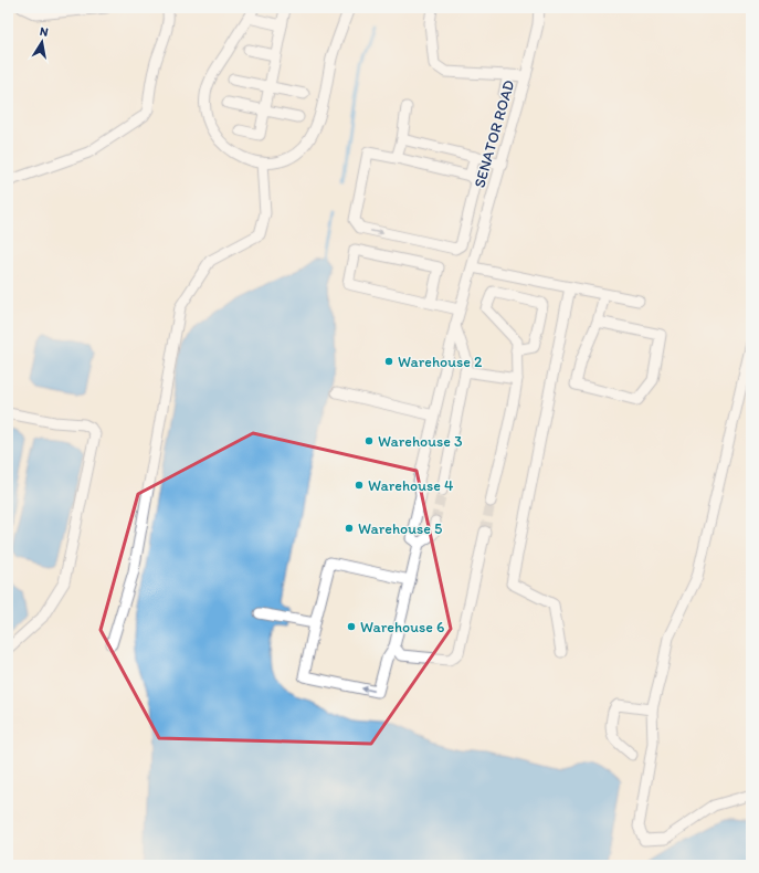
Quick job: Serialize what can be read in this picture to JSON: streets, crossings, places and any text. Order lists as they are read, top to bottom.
{
  "streets": {
    "street": ["SENATOR ROAD"]
  },
  "places": [
    "Warehouse 2",
    "Warehouse 3",
    "Warehouse 4",
    "Warehouse 5",
    "Warehouse 6"
  ],
  "north": "top"
}
